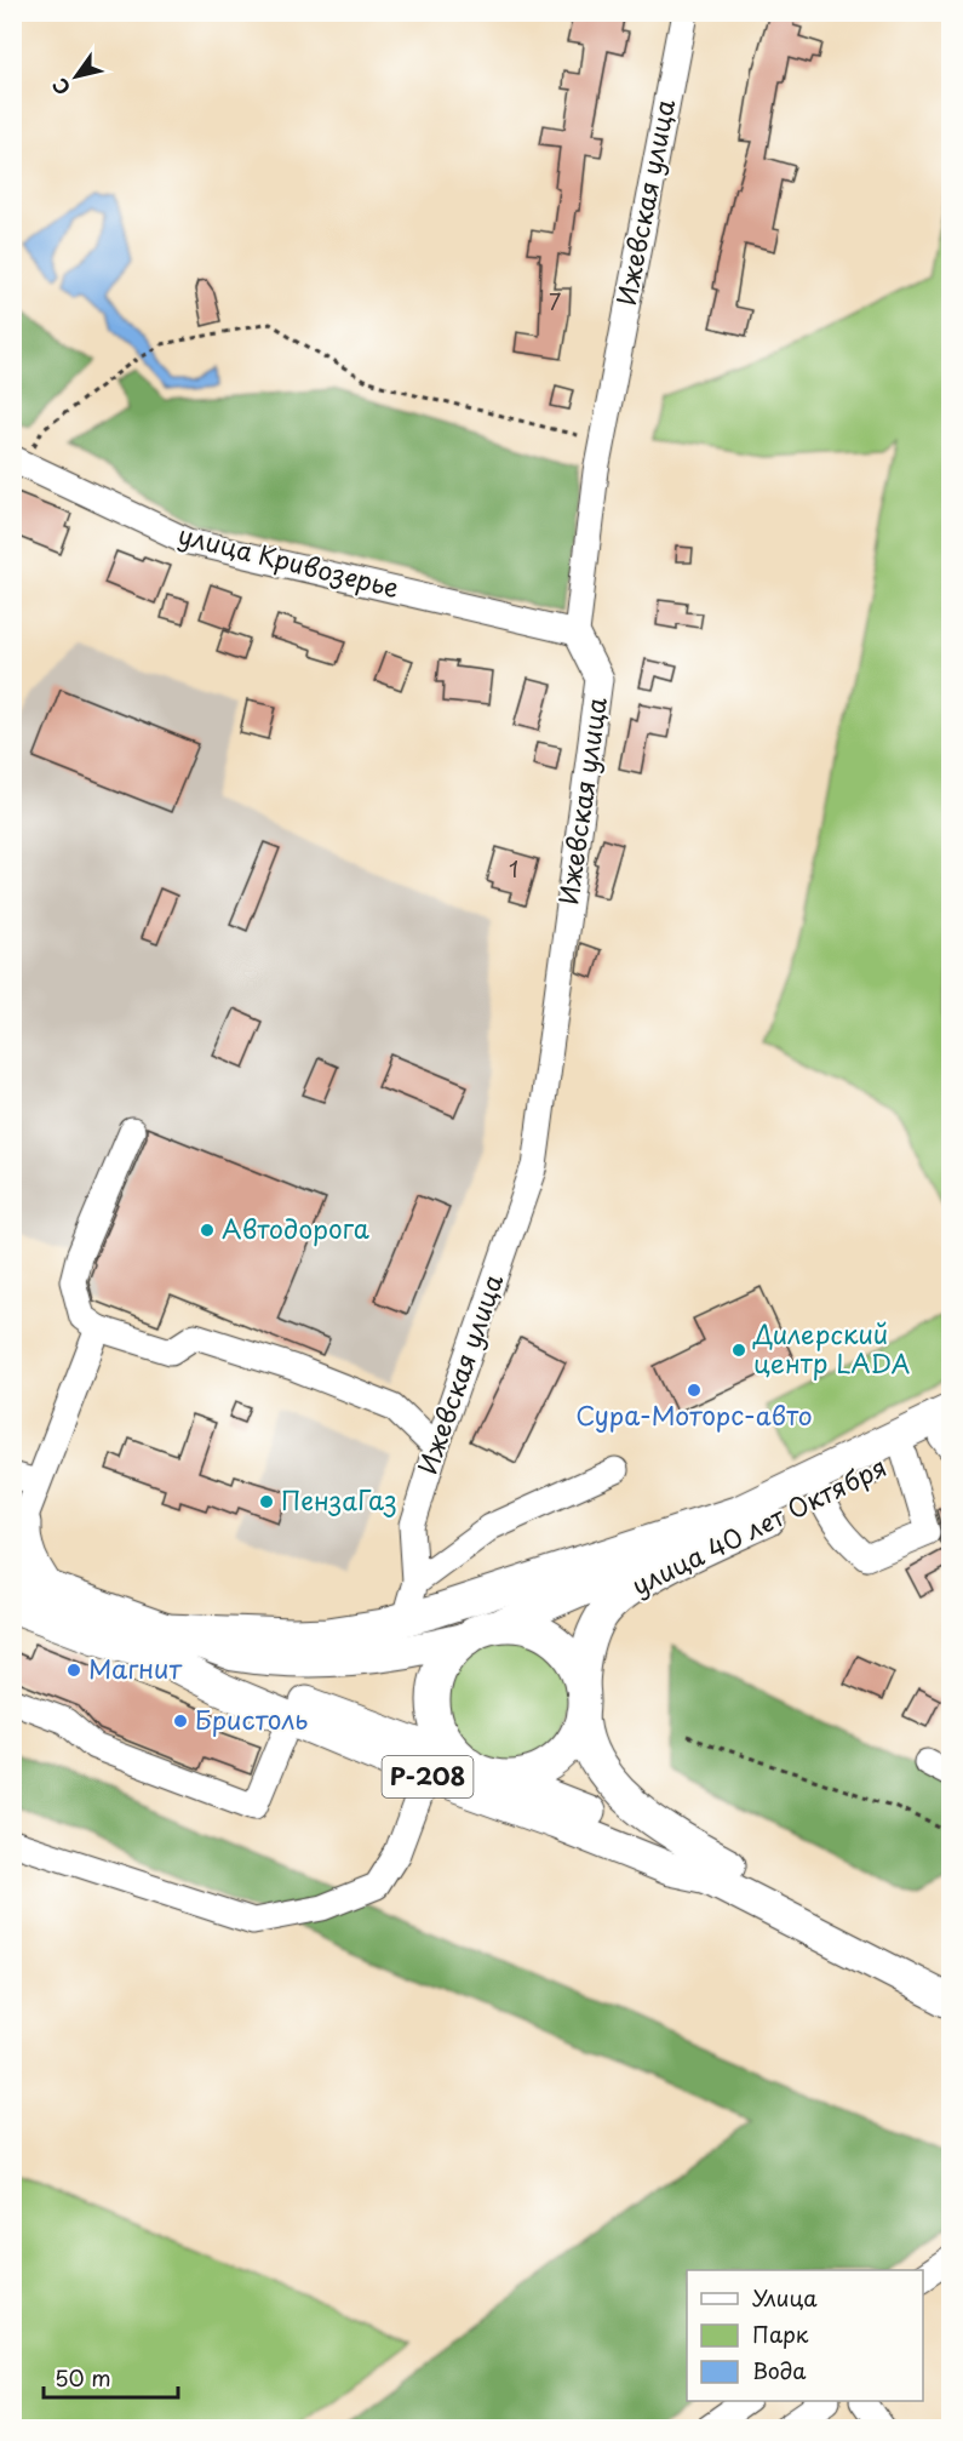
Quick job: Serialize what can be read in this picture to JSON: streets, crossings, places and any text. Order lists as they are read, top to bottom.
{
  "streets": {
    "main road": ["улица 40 лет Октября", "Р-208"],
    "street": ["Ижевская улица", "улица Кривозерье"]
  },
  "crossings": [
    ["Ижевская улица", "улица Кривозерье"]
  ],
  "places": [
    "Автодорога",
    "Дилерский центр LADA",
    "Сура-Моторс-авто",
    "ПензаГаз",
    "Магнит",
    "Бристоль"
  ],
  "house_numbers": ["7", "1"],
  "legend": ["Улица", "Парк", "Вода"],
  "scale_bar": "50 m",
  "north": "bottom left"
}
